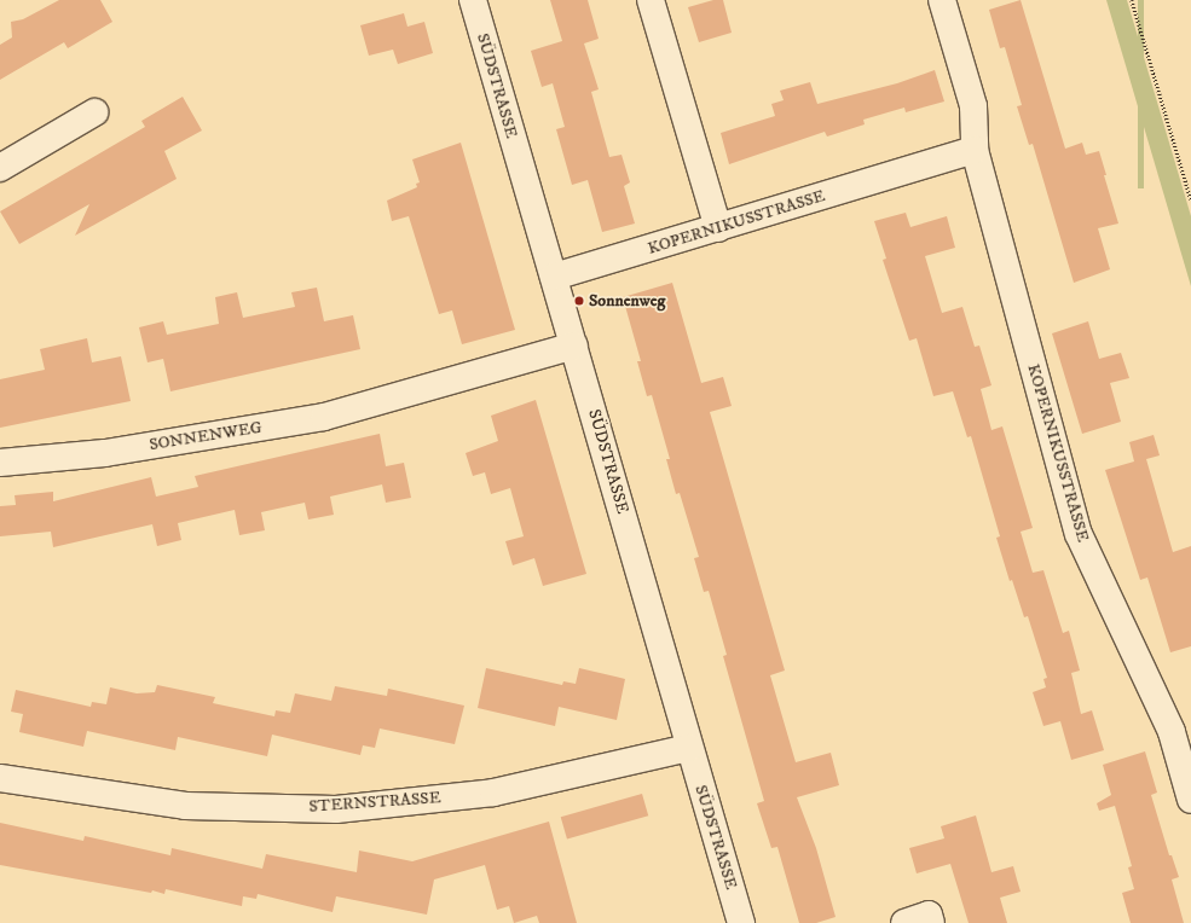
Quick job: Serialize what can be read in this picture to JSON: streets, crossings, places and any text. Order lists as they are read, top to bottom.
{
  "streets": {
    "street": [
      "SÜDSTRASSE",
      "KOPERNIKUSSTRASSE",
      "SONNENWEG",
      "STERNSTRASSE"
    ]
  },
  "crossings": [
    ["SÜDSTRASSE", "KOPERNIKUSSTRASSE"],
    ["SÜDSTRASSE", "SONNENWEG"],
    ["SÜDSTRASSE", "STERNSTRASSE"]
  ],
  "places": ["Sonnenweg"]
}
